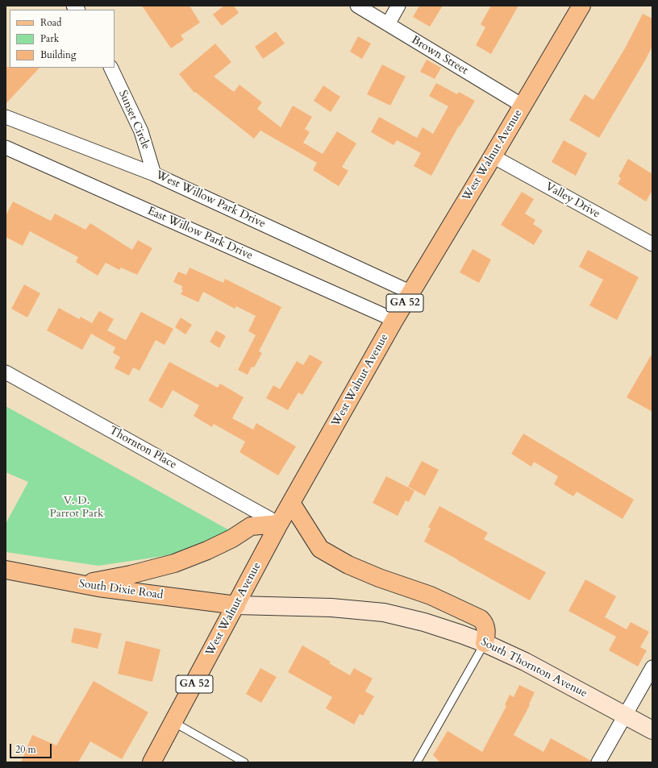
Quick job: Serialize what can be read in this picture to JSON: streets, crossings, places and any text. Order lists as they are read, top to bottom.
{
  "streets": {
    "main road": [
      "West Walnut Avenue",
      "GA 52",
      "South Dixie Road",
      "South Thornton Avenue"
    ],
    "street": [
      "Brown Street",
      "Sunset Circle",
      "West Willow Park Drive",
      "Valley Drive",
      "East Willow Park Drive",
      "Thornton Place"
    ]
  },
  "crossings": [
    ["Brown Street", "West Walnut Avenue"],
    ["Sunset Circle", "West Willow Park Drive"],
    ["West Walnut Avenue", "West Willow Park Drive"],
    ["West Walnut Avenue", "Valley Drive"],
    ["West Walnut Avenue", "East Willow Park Drive"],
    ["West Walnut Avenue", "Thornton Place"],
    ["West Walnut Avenue", "South Dixie Road"],
    ["West Walnut Avenue", "South Thornton Avenue"],
    ["South Dixie Road", "South Thornton Avenue"]
  ],
  "parks": ["V. D. Parrot Park"],
  "legend": ["Road", "Park", "Building"],
  "scale_bar": "20 m"
}
